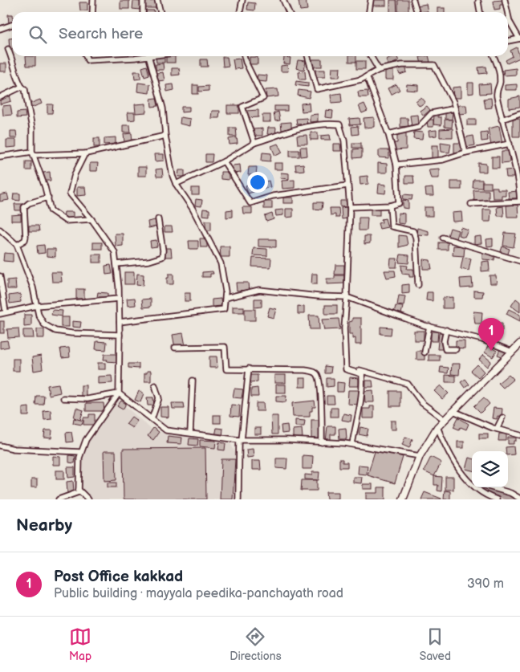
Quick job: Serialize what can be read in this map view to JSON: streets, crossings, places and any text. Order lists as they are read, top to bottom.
{
  "page": {
    "search": "Search here",
    "pins": "1",
    "heading": "Nearby",
    "list": [
      {
        "mark": "1",
        "name": "Post Office kakkad",
        "note": "Public building · mayyala peedika-panchayath road",
        "value": "390 m"
      }
    ],
    "nav": ["Map", "Directions", "Saved"]
  }
}
